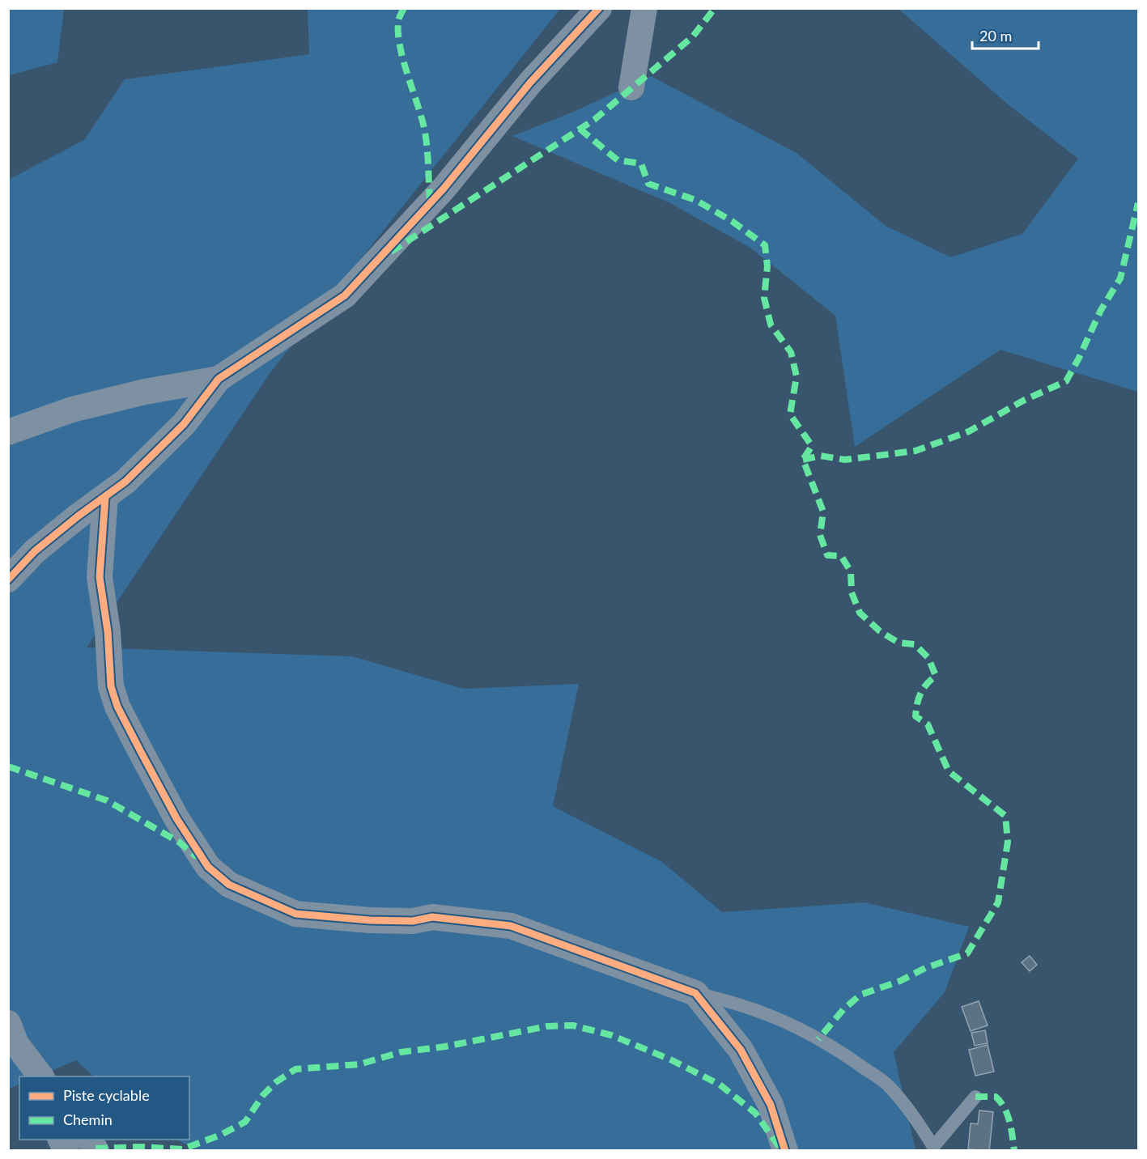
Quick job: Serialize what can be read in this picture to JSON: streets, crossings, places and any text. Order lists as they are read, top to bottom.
{
  "legend": ["Piste cyclable", "Chemin"],
  "scale_bar": "20 m"
}
